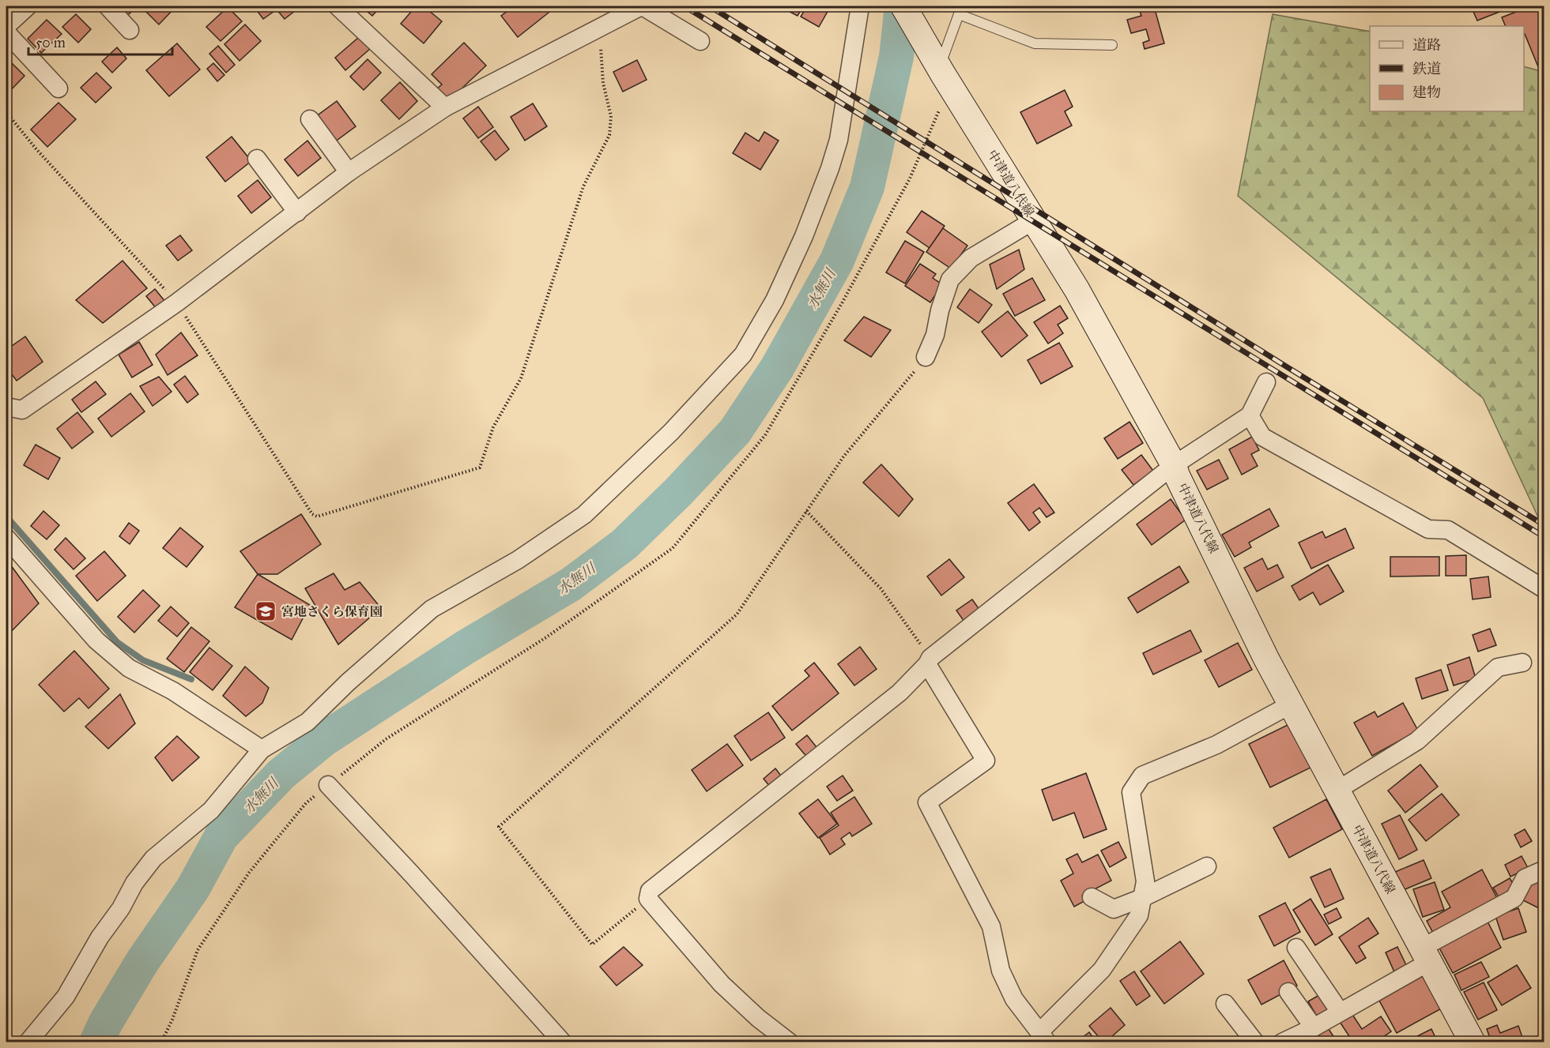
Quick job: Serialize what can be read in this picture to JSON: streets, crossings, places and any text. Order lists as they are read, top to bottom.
{
  "streets": {
    "main road": ["中津道八代線"]
  },
  "water": ["水無川"],
  "places": {
    "school or university": ["宮地さくら保育園"]
  },
  "legend": ["道路", "鉄道", "建物"],
  "scale_bar": "50 m"
}
